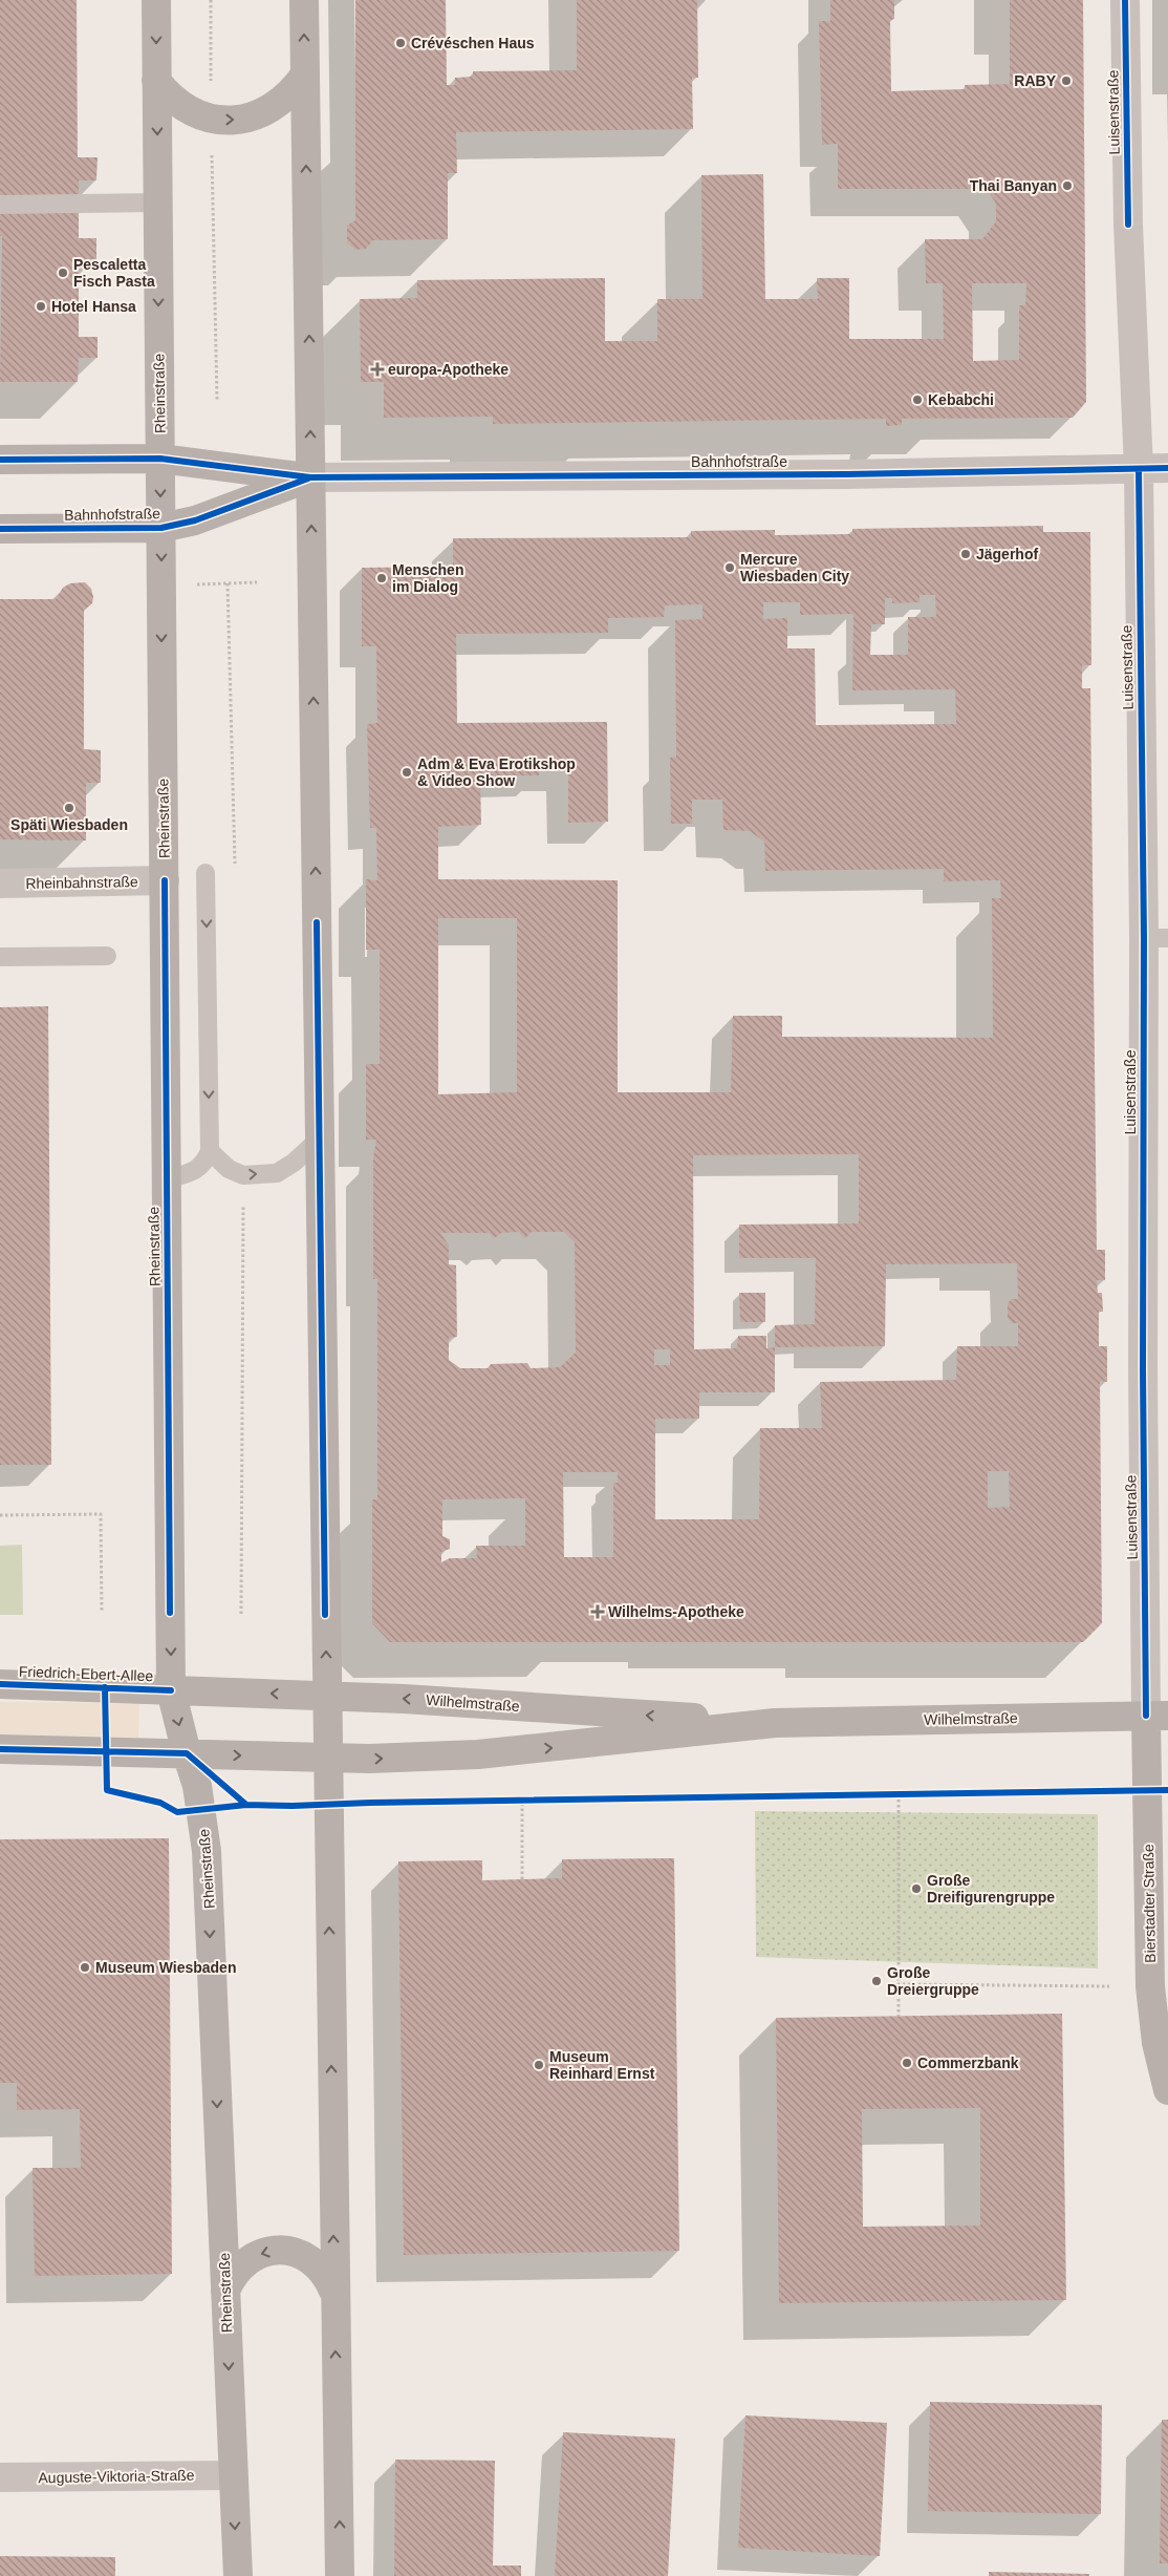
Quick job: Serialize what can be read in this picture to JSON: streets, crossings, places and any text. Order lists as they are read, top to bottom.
{
  "streets": {
    "main road": [
      "Rheinstraße",
      "Bahnhofstraße",
      "Friedrich-Ebert-Allee",
      "Wilhelmstraße",
      "Bierstadter Straße"
    ],
    "street": ["Luisenstraße", "Rheinbahnstraße", "Auguste-Viktoria-Straße"]
  },
  "crossings": [
    ["Luisenstraße", "Bahnhofstraße"],
    ["Luisenstraße", "Wilhelmstraße"],
    ["Luisenstraße", "Bierstadter Straße"],
    ["Rheinstraße", "Bahnhofstraße"],
    ["Rheinstraße", "Rheinbahnstraße"],
    ["Rheinstraße", "Friedrich-Ebert-Allee"],
    ["Rheinstraße", "Wilhelmstraße"],
    ["Rheinstraße", "Auguste-Viktoria-Straße"],
    ["Friedrich-Ebert-Allee", "Wilhelmstraße"],
    ["Wilhelmstraße", "Bierstadter Straße"]
  ],
  "places": {
    "other": [
      "Crévéschen Haus",
      "RABY",
      "Thai Banyan",
      "Pescaletta Fisch Pasta",
      "Hotel Hansa",
      "Kebabchi",
      "Jägerhof",
      "Mercure Wiesbaden City",
      "Menschen im Dialog",
      "Adm & Eva Erotikshop & Video Show",
      "Späti Wiesbaden",
      "Große Dreifigurengruppe",
      "Museum Wiesbaden",
      "Große Dreiergruppe",
      "Commerzbank",
      "Museum Reinhard Ernst"
    ],
    "health": ["europa-Apotheke", "Wilhelms-Apotheke"]
  }
}
